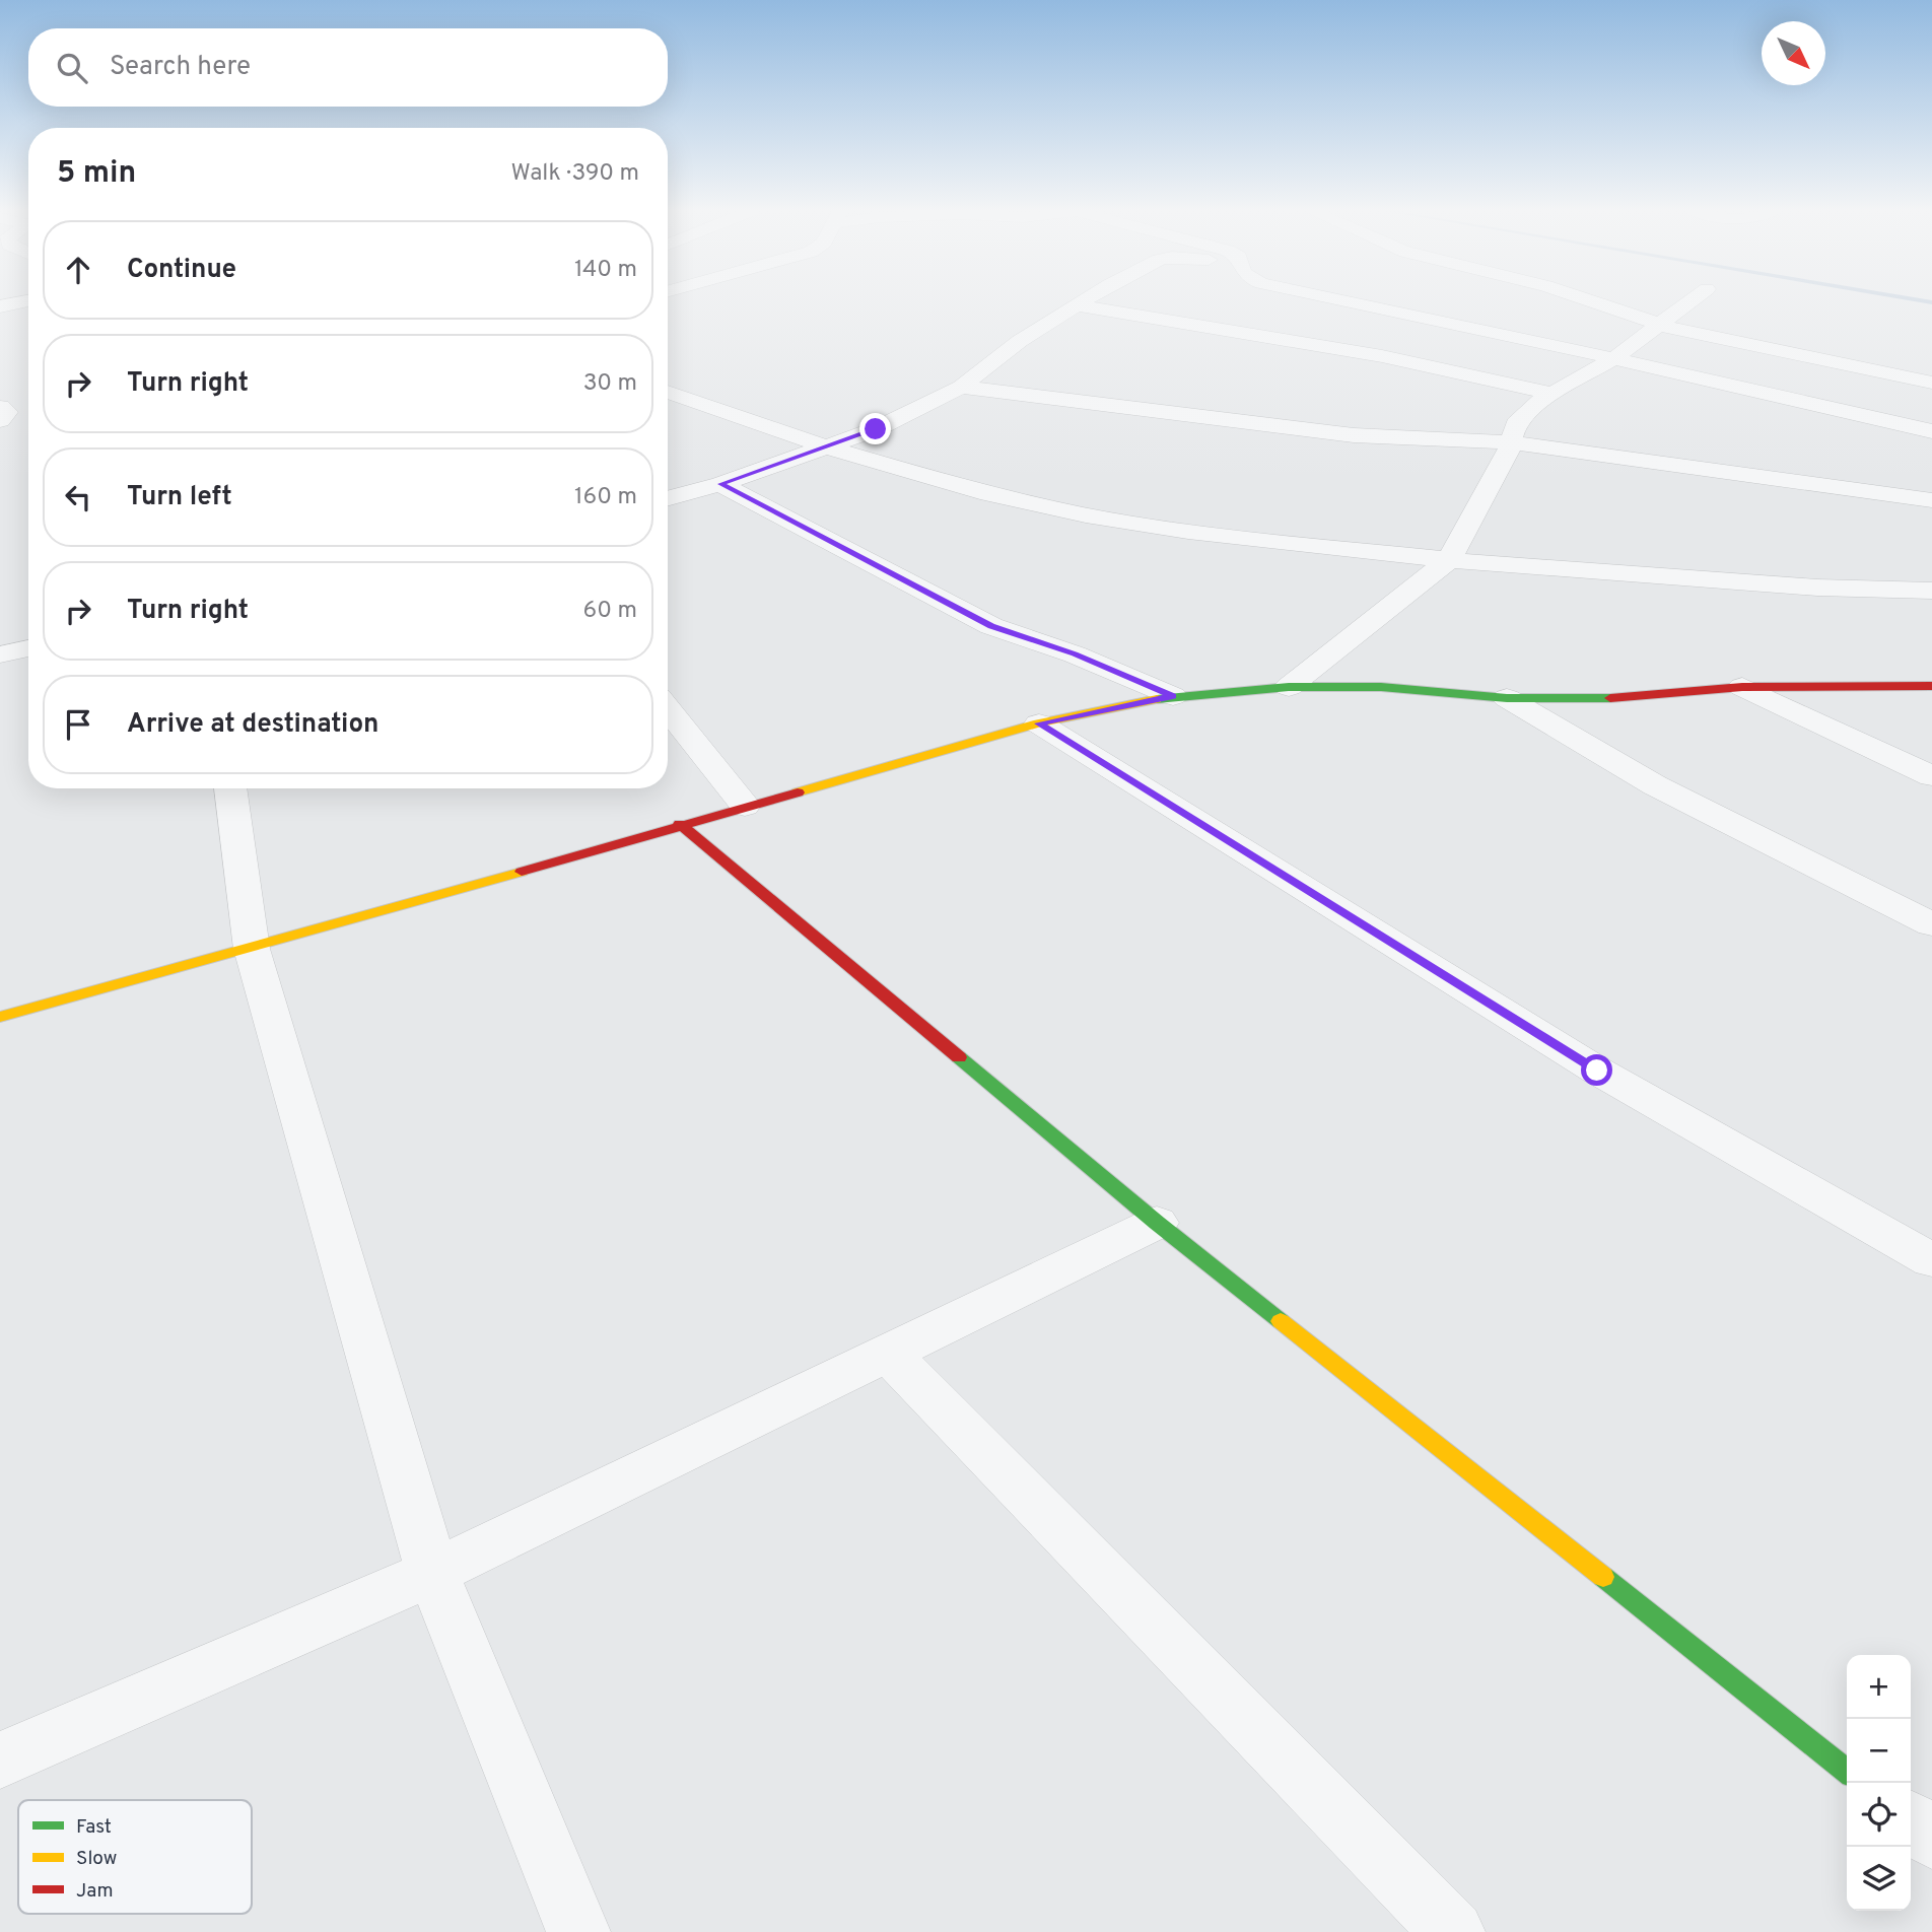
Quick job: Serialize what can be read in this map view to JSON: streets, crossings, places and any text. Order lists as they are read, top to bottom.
{
  "legend": ["Fast", "Slow", "Jam"],
  "north": "bottom right",
  "page": {
    "search": "Search here",
    "heading": ["5 min", "Walk · 390 m"],
    "list": [
      ["Continue", "140 m"],
      ["Turn right", "30 m"],
      ["Turn left", "160 m"],
      ["Turn right", "60 m"],
      "Arrive at destination"
    ],
    "map_buttons": ["+", "−"]
  }
}
